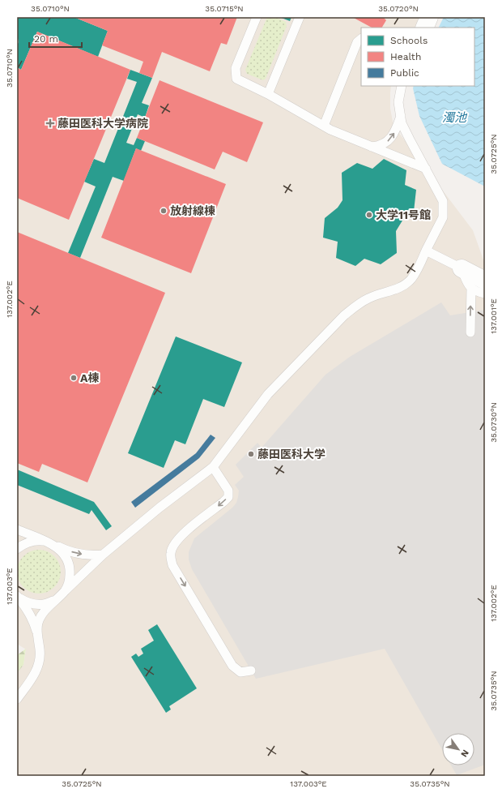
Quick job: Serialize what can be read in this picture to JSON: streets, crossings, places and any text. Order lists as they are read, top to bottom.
{
  "water": ["濁池"],
  "places": {
    "health": ["藤田医科大学病院"],
    "other": [
      "放射線棟",
      "大学11号館",
      "A棟",
      "藤田医科大学"
    ]
  },
  "legend": ["Schools", "Health", "Public"],
  "scale_bar": "20 m",
  "north": "bottom right",
  "coordinates": [
    "35.0710°N",
    "35.0715°N",
    "35.0720°N",
    "35.0725°N",
    "137.002°E",
    "137.001°E",
    "35.0730°N",
    "137.003°E",
    "35.0735°N"
  ]
}
